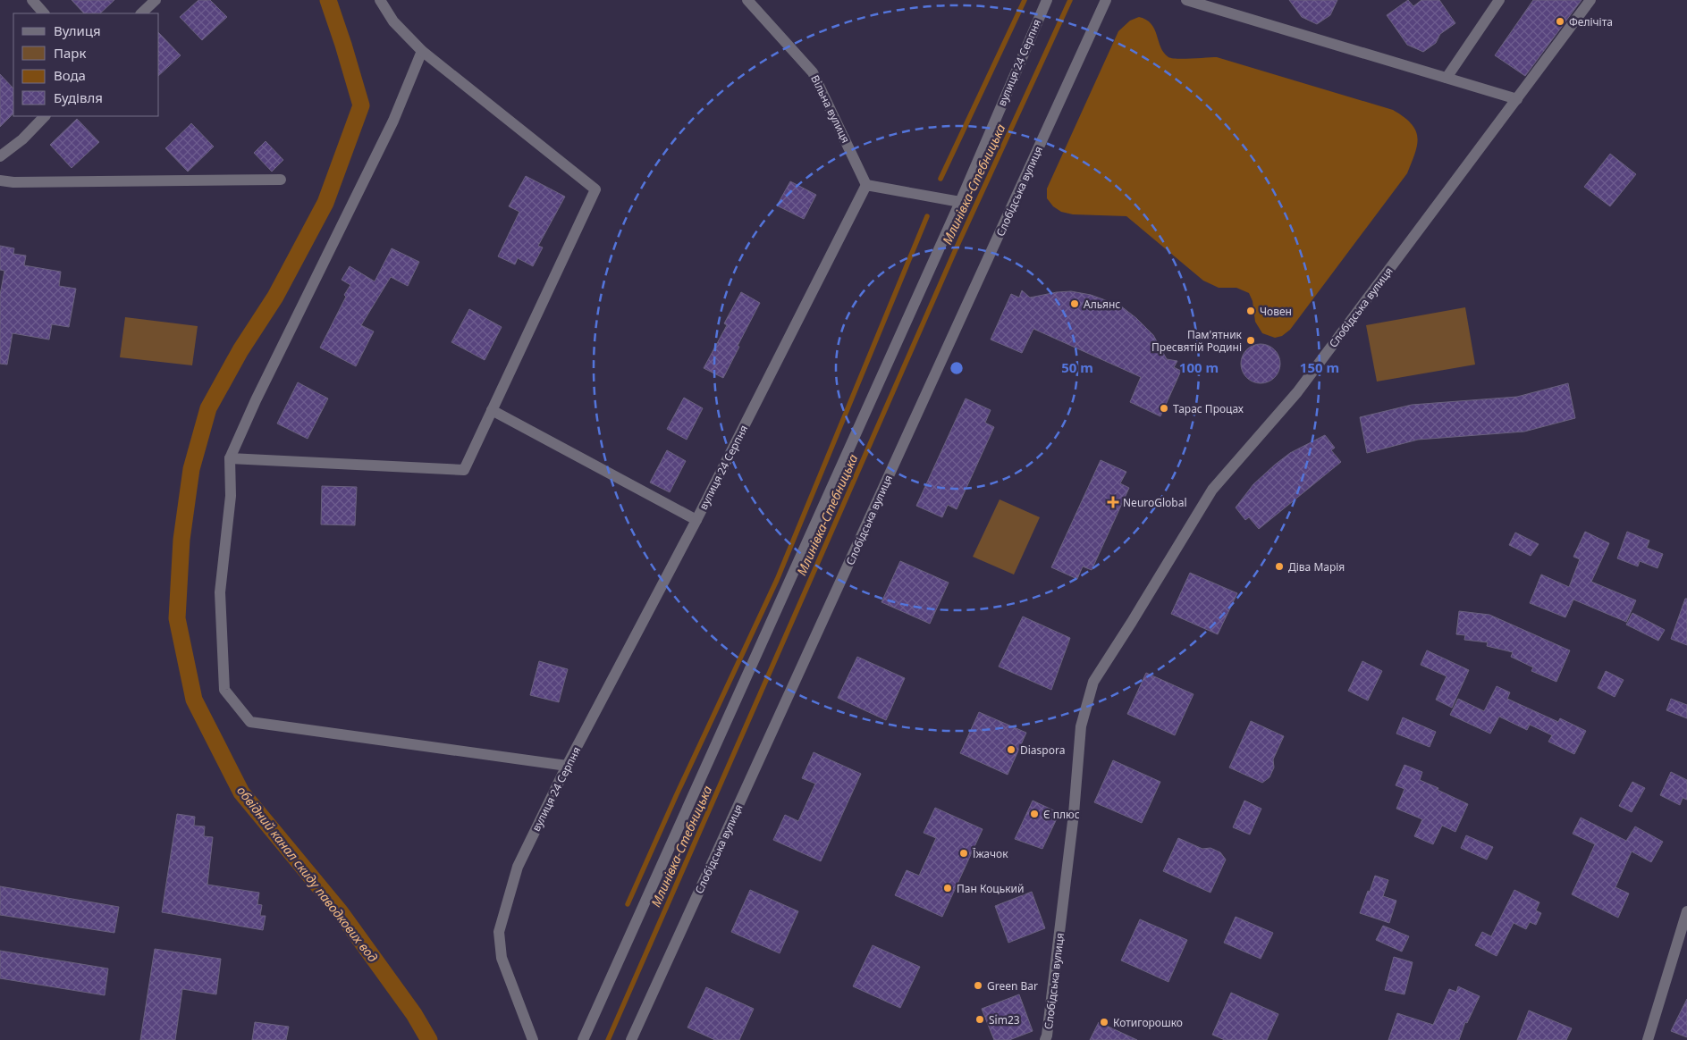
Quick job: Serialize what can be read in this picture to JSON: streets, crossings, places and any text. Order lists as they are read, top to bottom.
{
  "streets": {
    "street": ["вулиця 24 Серпня", "Вільна вулиця", "Слобідська вулиця"]
  },
  "crossings": [
    ["вулиця 24 Серпня", "Вільна вулиця"]
  ],
  "water": ["Млинівка-Стебницька", "обвідний канал скиду паводкових вод"],
  "places": {
    "other": [
      "Фелічіта",
      "Альянс",
      "Човен",
      "Пам'ятник Пресвятій Родині",
      "Тарас Процах",
      "Діва Марія",
      "Diaspora",
      "Є плюс",
      "Їжачок",
      "Пан Коцький",
      "Green Bar",
      "Sim23",
      "Котигорошко"
    ],
    "health": ["NeuroGlobal"]
  },
  "legend": [
    "Вулиця",
    "Парк",
    "Вода",
    "Будівля"
  ],
  "rings": ["50 m", "100 m", "150 m"]
}
